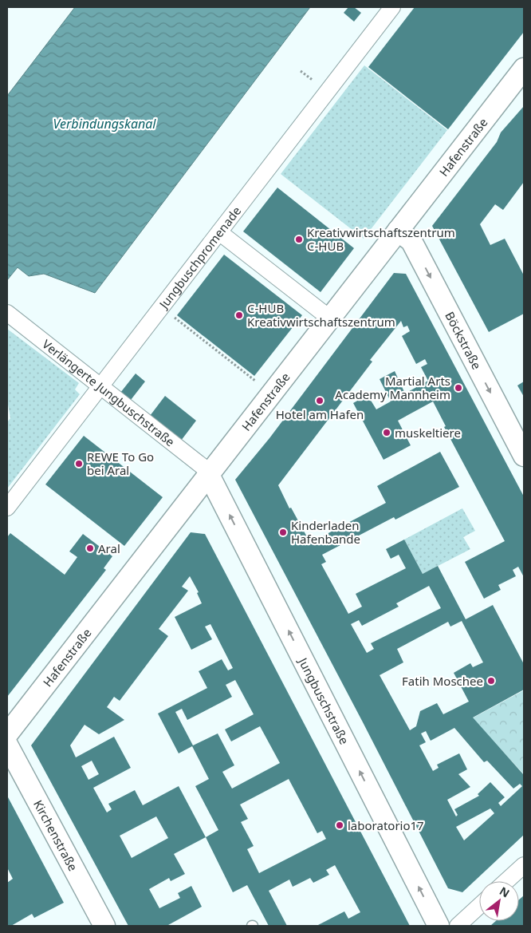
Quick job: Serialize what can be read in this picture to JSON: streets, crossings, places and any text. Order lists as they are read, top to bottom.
{
  "streets": {
    "street": [
      "Hafenstraße",
      "Jungbuschpromenade",
      "Böckstraße",
      "Verlängerte Jungbuschstraße",
      "Jungbuschstraße",
      "Kirchenstraße"
    ]
  },
  "crossings": [
    ["Hafenstraße", "Böckstraße"],
    ["Hafenstraße", "Verlängerte Jungbuschstraße"],
    ["Hafenstraße", "Jungbuschstraße"],
    ["Jungbuschpromenade", "Verlängerte Jungbuschstraße"],
    ["Verlängerte Jungbuschstraße", "Jungbuschstraße"]
  ],
  "one_way": ["Böckstraße", "Jungbuschstraße"],
  "water": ["Verbindungskanal"],
  "places": [
    "Kreativwirtschaftszentrum C-HUB",
    "C-HUB Kreativwirtschaftszentrum",
    "Martial Arts Academy Mannheim",
    "Hotel am Hafen",
    "muskeltiere",
    "REWE To Go bei Aral",
    "Kinderladen Hafenbande",
    "Aral",
    "Fatih Moschee",
    "laboratorio17"
  ],
  "north": "top right"
}
